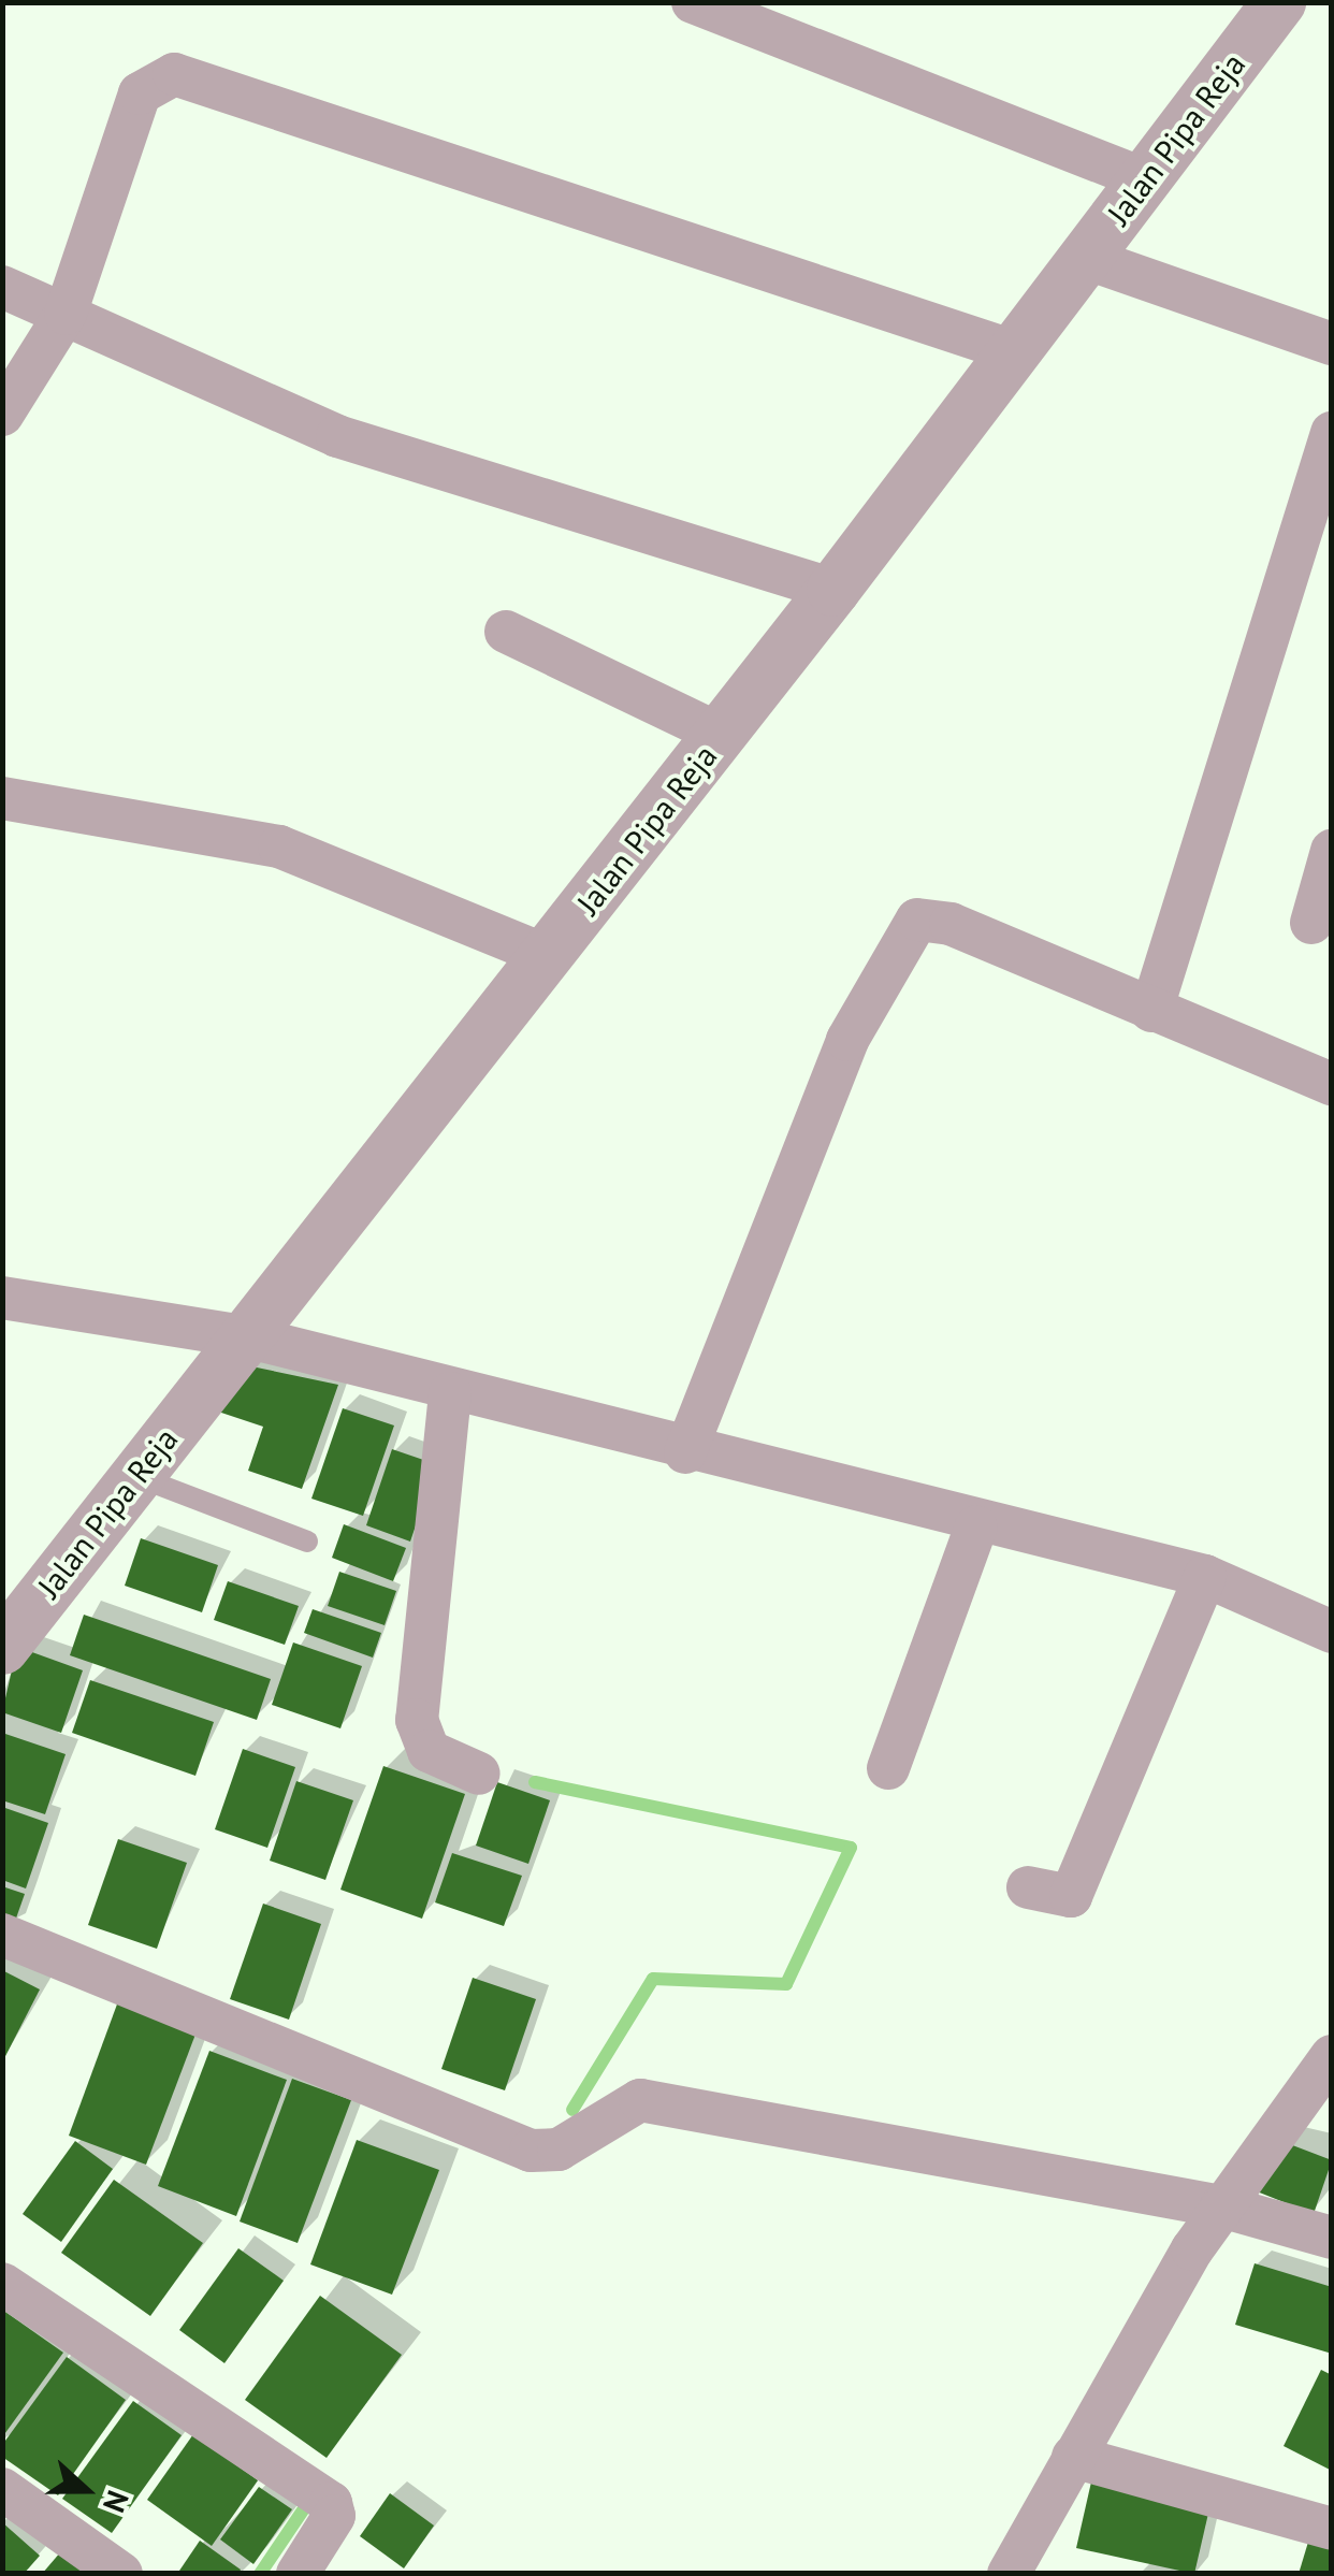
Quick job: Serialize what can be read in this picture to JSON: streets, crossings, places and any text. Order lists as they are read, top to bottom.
{
  "streets": {
    "street": ["Jalan Pipa Reja"]
  },
  "north": "right"
}
